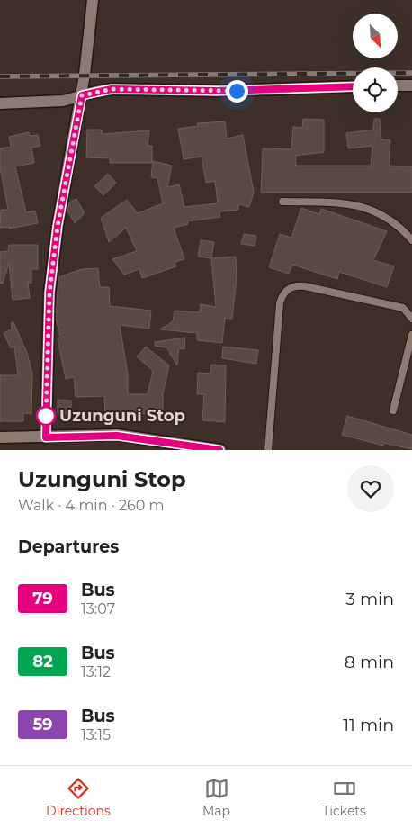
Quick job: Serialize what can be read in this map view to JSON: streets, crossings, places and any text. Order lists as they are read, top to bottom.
{
  "places": ["Uzunguni Stop"],
  "lines": ["bus line 79"],
  "north": "bottom right",
  "page": {
    "heading": [
      ["Uzunguni Stop", "Walk · 4 min · 260 m"],
      "Departures"
    ],
    "list": [
      {
        "mark": "79",
        "name": "Bus",
        "note": "13:07",
        "value": "3 min"
      },
      {
        "mark": "82",
        "name": "Bus",
        "note": "13:12",
        "value": "8 min"
      },
      {
        "mark": "59",
        "name": "Bus",
        "note": "13:15",
        "value": "11 min"
      }
    ],
    "tabs": ["Directions", "Map", "Tickets"]
  }
}
